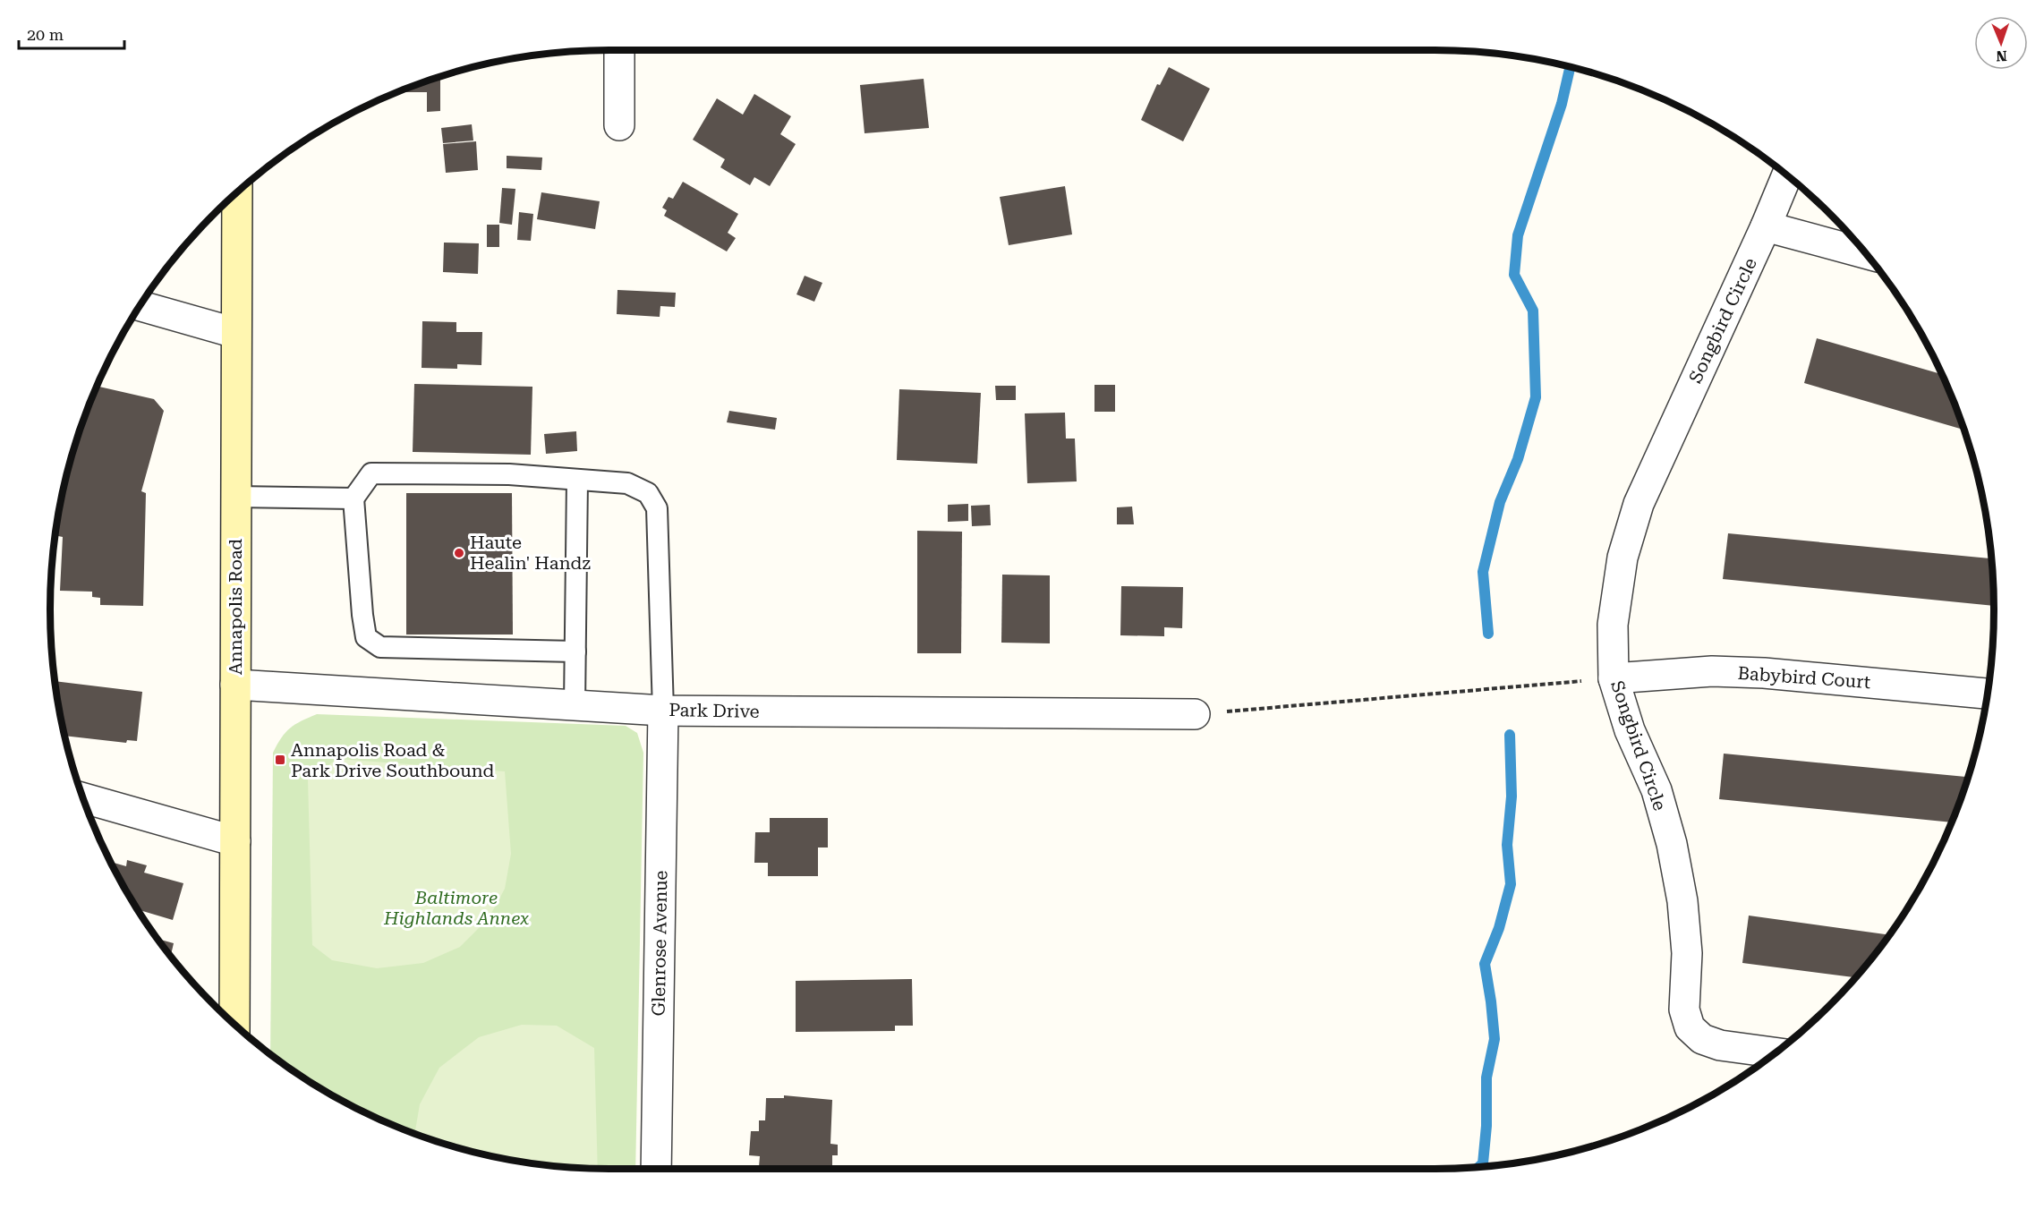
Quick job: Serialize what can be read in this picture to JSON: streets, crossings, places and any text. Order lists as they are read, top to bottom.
{
  "streets": {
    "main road": ["Annapolis Road"],
    "street": [
      "Songbird Circle",
      "Babybird Court",
      "Park Drive",
      "Glenrose Avenue"
    ]
  },
  "crossings": [
    ["Songbird Circle", "Babybird Court"],
    ["Annapolis Road", "Park Drive"],
    ["Park Drive", "Glenrose Avenue"]
  ],
  "parks": ["Baltimore Highlands Annex"],
  "places": {
    "other": ["Haute Healin' Handz"],
    "transit": ["Annapolis Road & Park Drive Southbound"]
  },
  "scale_bar": "20 m",
  "north": "bottom"
}
